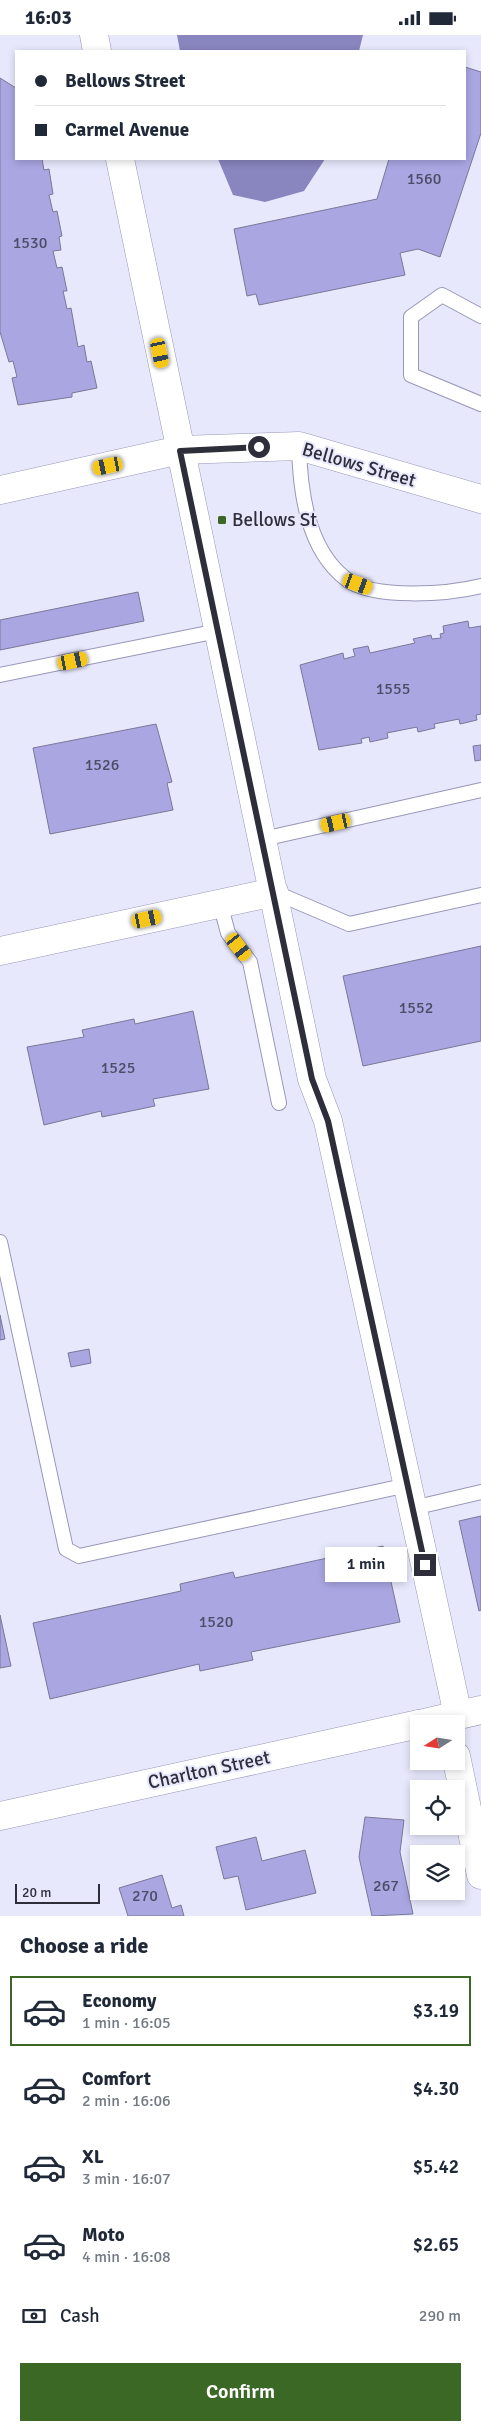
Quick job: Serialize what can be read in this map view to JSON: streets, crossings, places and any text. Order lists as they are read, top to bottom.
{
  "streets": {
    "street": ["Bellows Street", "Charlton Street"]
  },
  "places": {
    "transit": ["Bellows St"]
  },
  "house_numbers": [
    "1560",
    "1530",
    "1555",
    "1526",
    "1552",
    "1525",
    "1520",
    "267",
    "270"
  ],
  "scale_bar": "20 m",
  "north": "left",
  "page": {
    "status": "16:03",
    "banner": ["Bellows Street", "Carmel Avenue"],
    "bubble": "1 min",
    "scale": "20 m",
    "heading": "Choose a ride",
    "list": [
      {
        "name": "Economy",
        "note": "1 min · 16:05",
        "value": "$3.19"
      },
      {
        "name": "Comfort",
        "note": "2 min · 16:06",
        "value": "$4.30"
      },
      {
        "name": "XL",
        "note": "3 min · 16:07",
        "value": "$5.42"
      },
      {
        "name": "Moto",
        "note": "4 min · 16:08",
        "value": "$2.65"
      }
    ],
    "pay": ["Cash", "290 m"],
    "buttons": "Confirm"
  }
}
